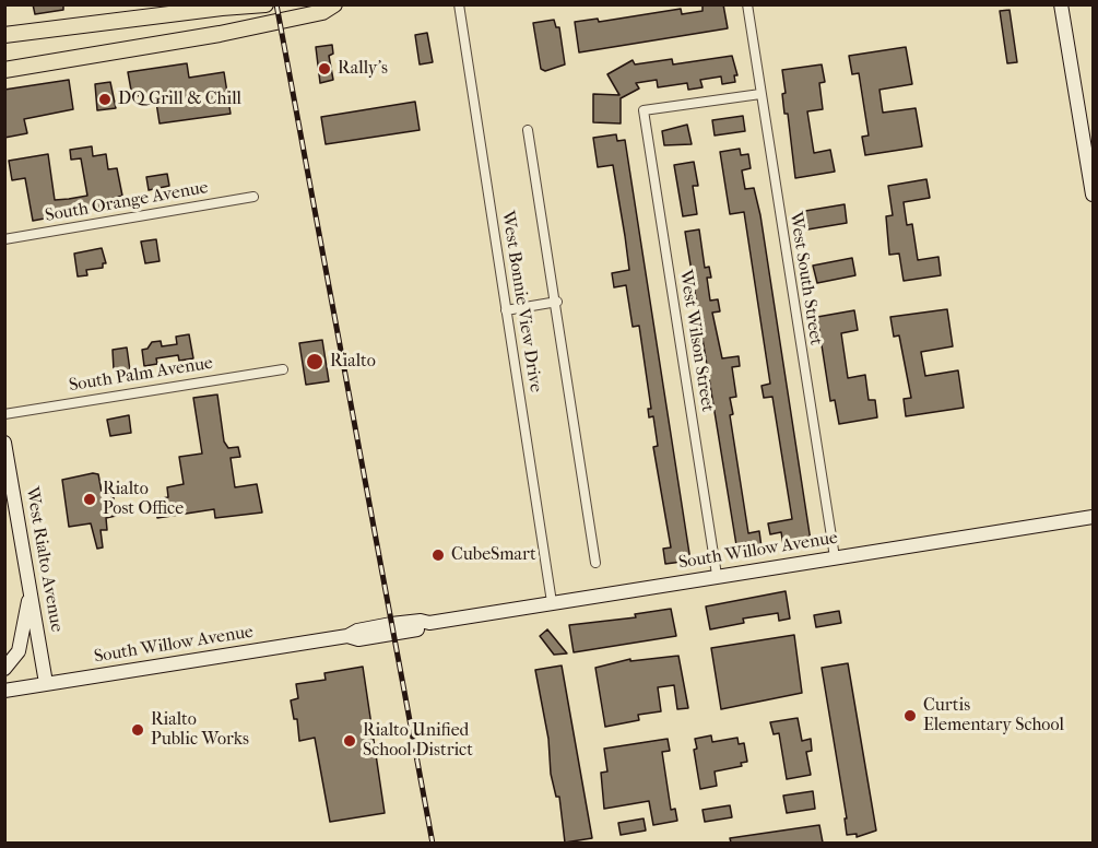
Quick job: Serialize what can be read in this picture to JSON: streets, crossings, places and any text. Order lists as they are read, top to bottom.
{
  "streets": {
    "street": [
      "South Orange Avenue",
      "West South Street",
      "West Bonnie View Drive",
      "West Wilson Street",
      "South Palm Avenue",
      "South Willow Avenue",
      "West Rialto Avenue"
    ]
  },
  "crossings": [
    ["West South Street", "West Wilson Street"],
    ["West South Street", "South Willow Avenue"],
    ["West Bonnie View Drive", "South Willow Avenue"],
    ["West Wilson Street", "South Willow Avenue"],
    ["South Willow Avenue", "West Rialto Avenue"]
  ],
  "places": [
    "Rally's",
    "DQ Grill & Chill",
    "Rialto",
    "Rialto Post Office",
    "CubeSmart",
    "Curtis Elementary School",
    "Rialto Public Works",
    "Rialto Unified School District"
  ]
}
